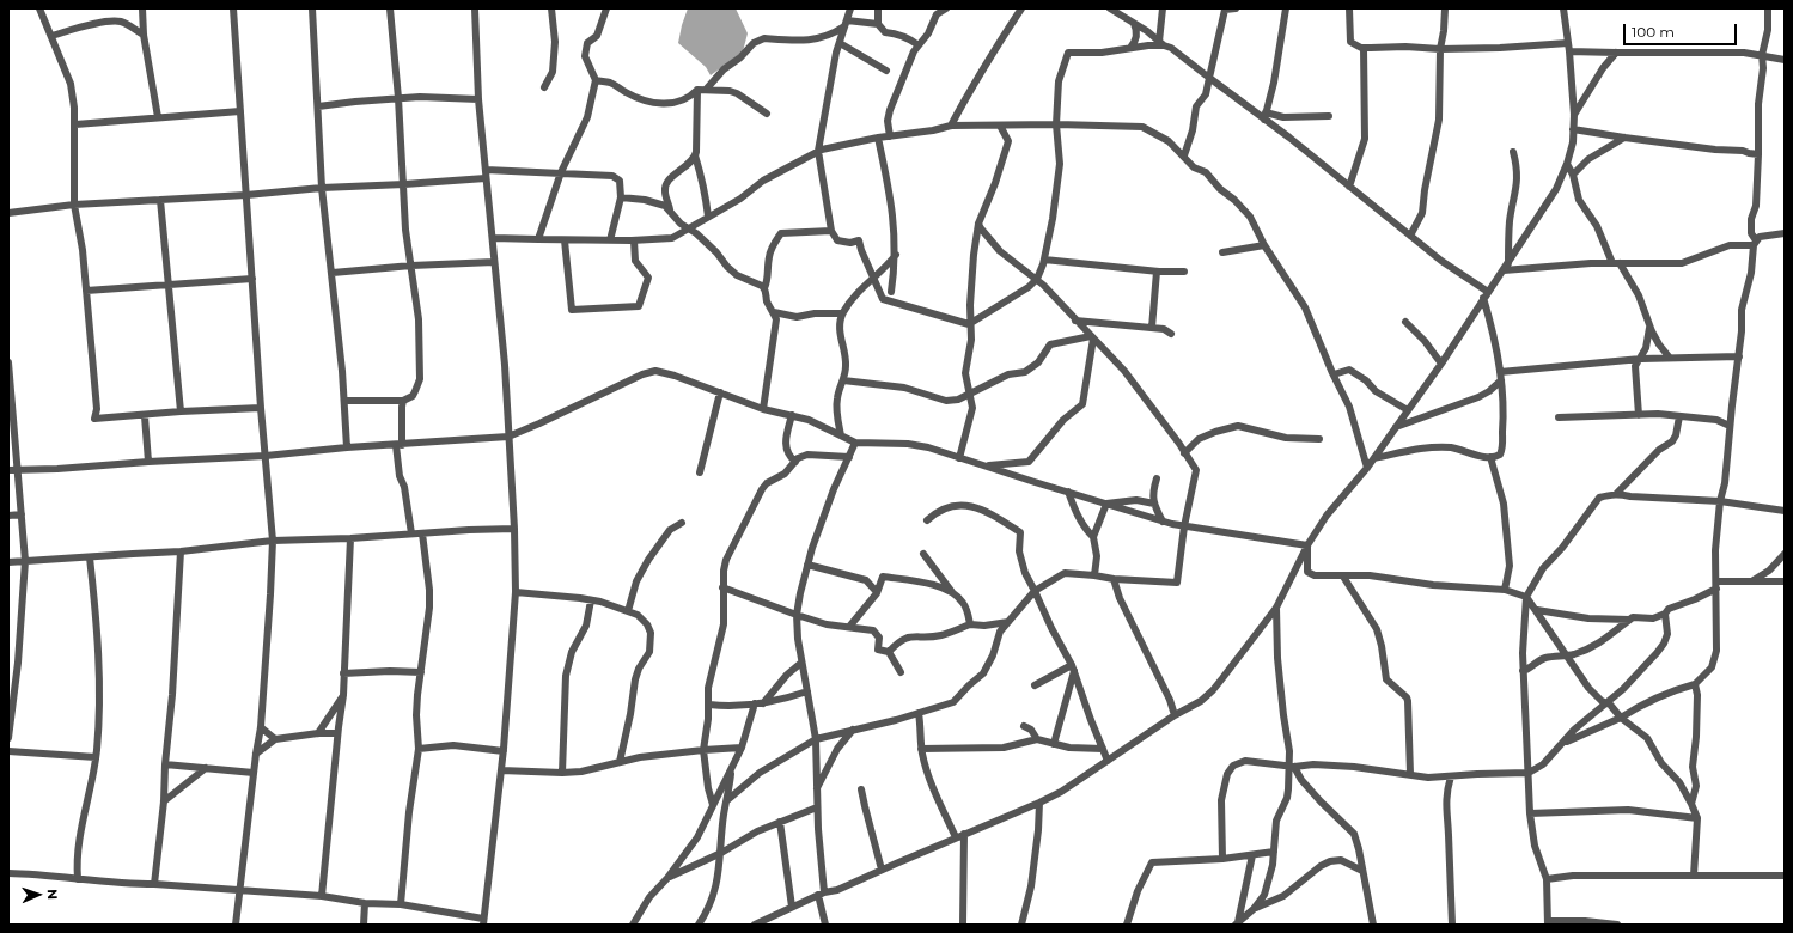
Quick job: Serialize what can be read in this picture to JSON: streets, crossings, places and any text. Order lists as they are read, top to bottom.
{
  "scale_bar": "100 m",
  "north": "right"
}
